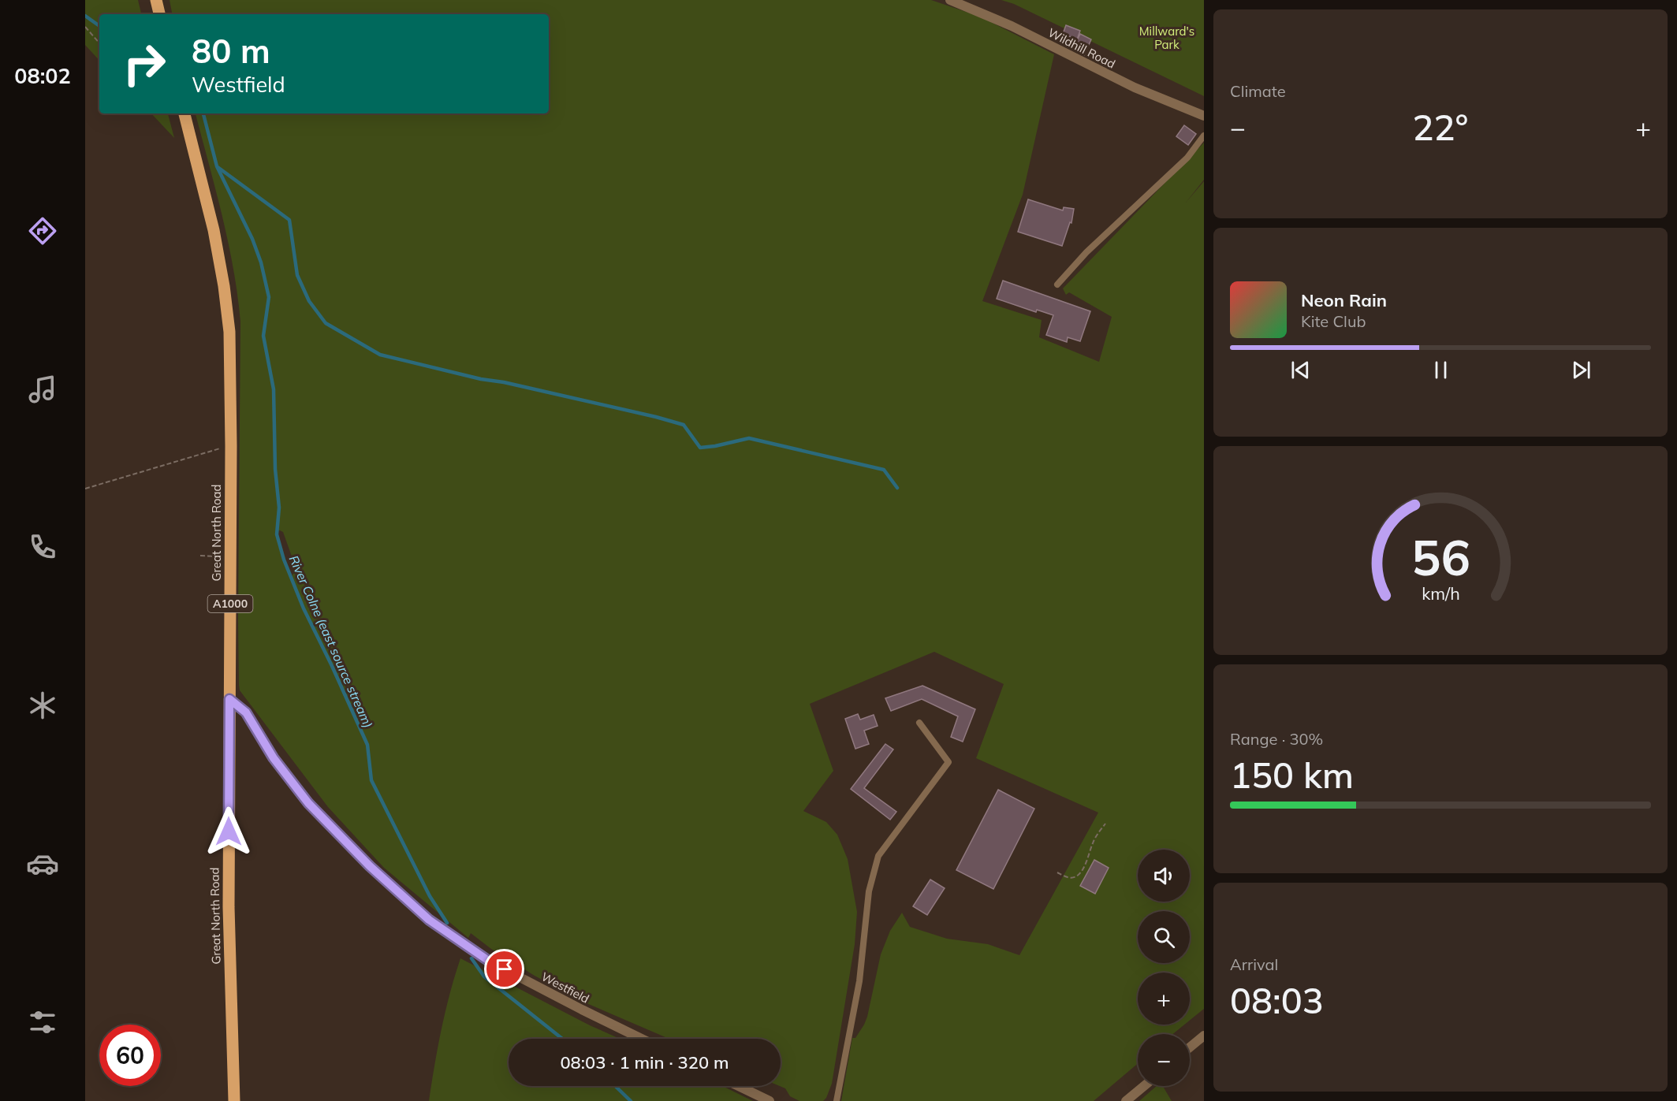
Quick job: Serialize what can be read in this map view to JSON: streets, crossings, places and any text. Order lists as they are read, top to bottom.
{
  "streets": {
    "main road": ["Great North Road", "A1000"],
    "street": ["Wildhill Road", "Westfield"]
  },
  "crossings": [
    ["Great North Road", "Westfield"]
  ],
  "water": ["River Colne (east source stream)"],
  "parks": ["Millward's Park"],
  "page": {
    "tabs": "08:02",
    "tile": [
      "Climate",
      ["Range · 30%", "150 km"],
      ["Arrival", "08:03"]
    ],
    "turn": ["80 m", "Westfield"],
    "heat": ["−", "22°", "+"],
    "song": ["Neon Rain", "Kite Club"],
    "map_buttons": ["+", "−"],
    "limit": "60",
    "trip": "08:03 · 1 min · 320 m",
    "gauge": ["56", "km/h"]
  }
}
